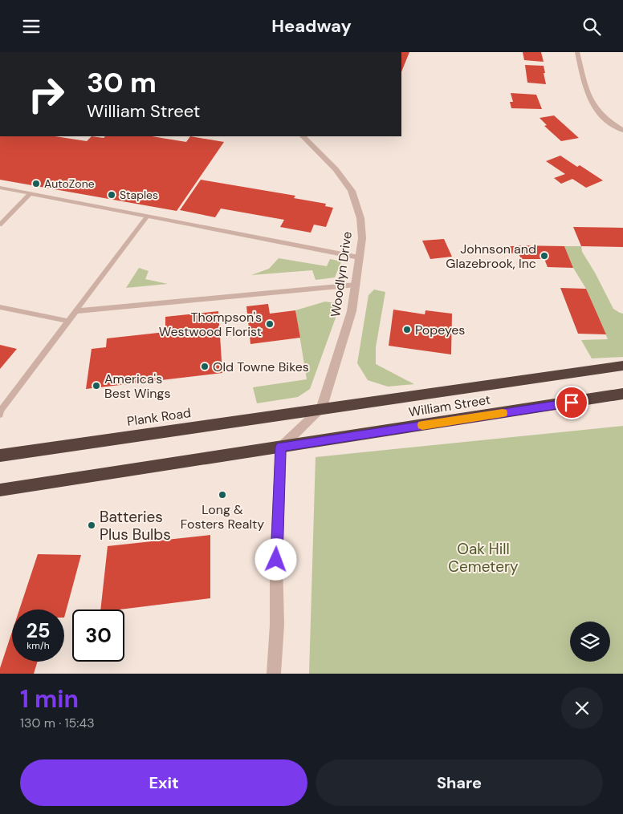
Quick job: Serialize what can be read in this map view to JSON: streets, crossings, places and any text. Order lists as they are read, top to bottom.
{
  "streets": {
    "highway": ["William Street", "Plank Road"],
    "street": ["Woodlyn Drive"]
  },
  "crossings": [
    ["Woodlyn Drive", "William Street"],
    ["Woodlyn Drive", "Plank Road"],
    ["William Street", "Plank Road"]
  ],
  "parks": ["Oak Hill Cemetery"],
  "places": [
    "AutoZone",
    "Staples",
    "Johnson and Glazebrook, Inc",
    "Thompson's Westwood Florist",
    "Popeyes",
    "Old Towne Bikes",
    "America's Best Wings",
    "Long & Fosters Realty",
    "Batteries Plus Bulbs"
  ],
  "page": {
    "header": "Headway",
    "turn": ["30 m", "William Street"],
    "speed": "25 km/h",
    "limit": "30",
    "heading": ["1 min", "130 m · 15:43"],
    "buttons": ["Exit", "Share"]
  }
}
